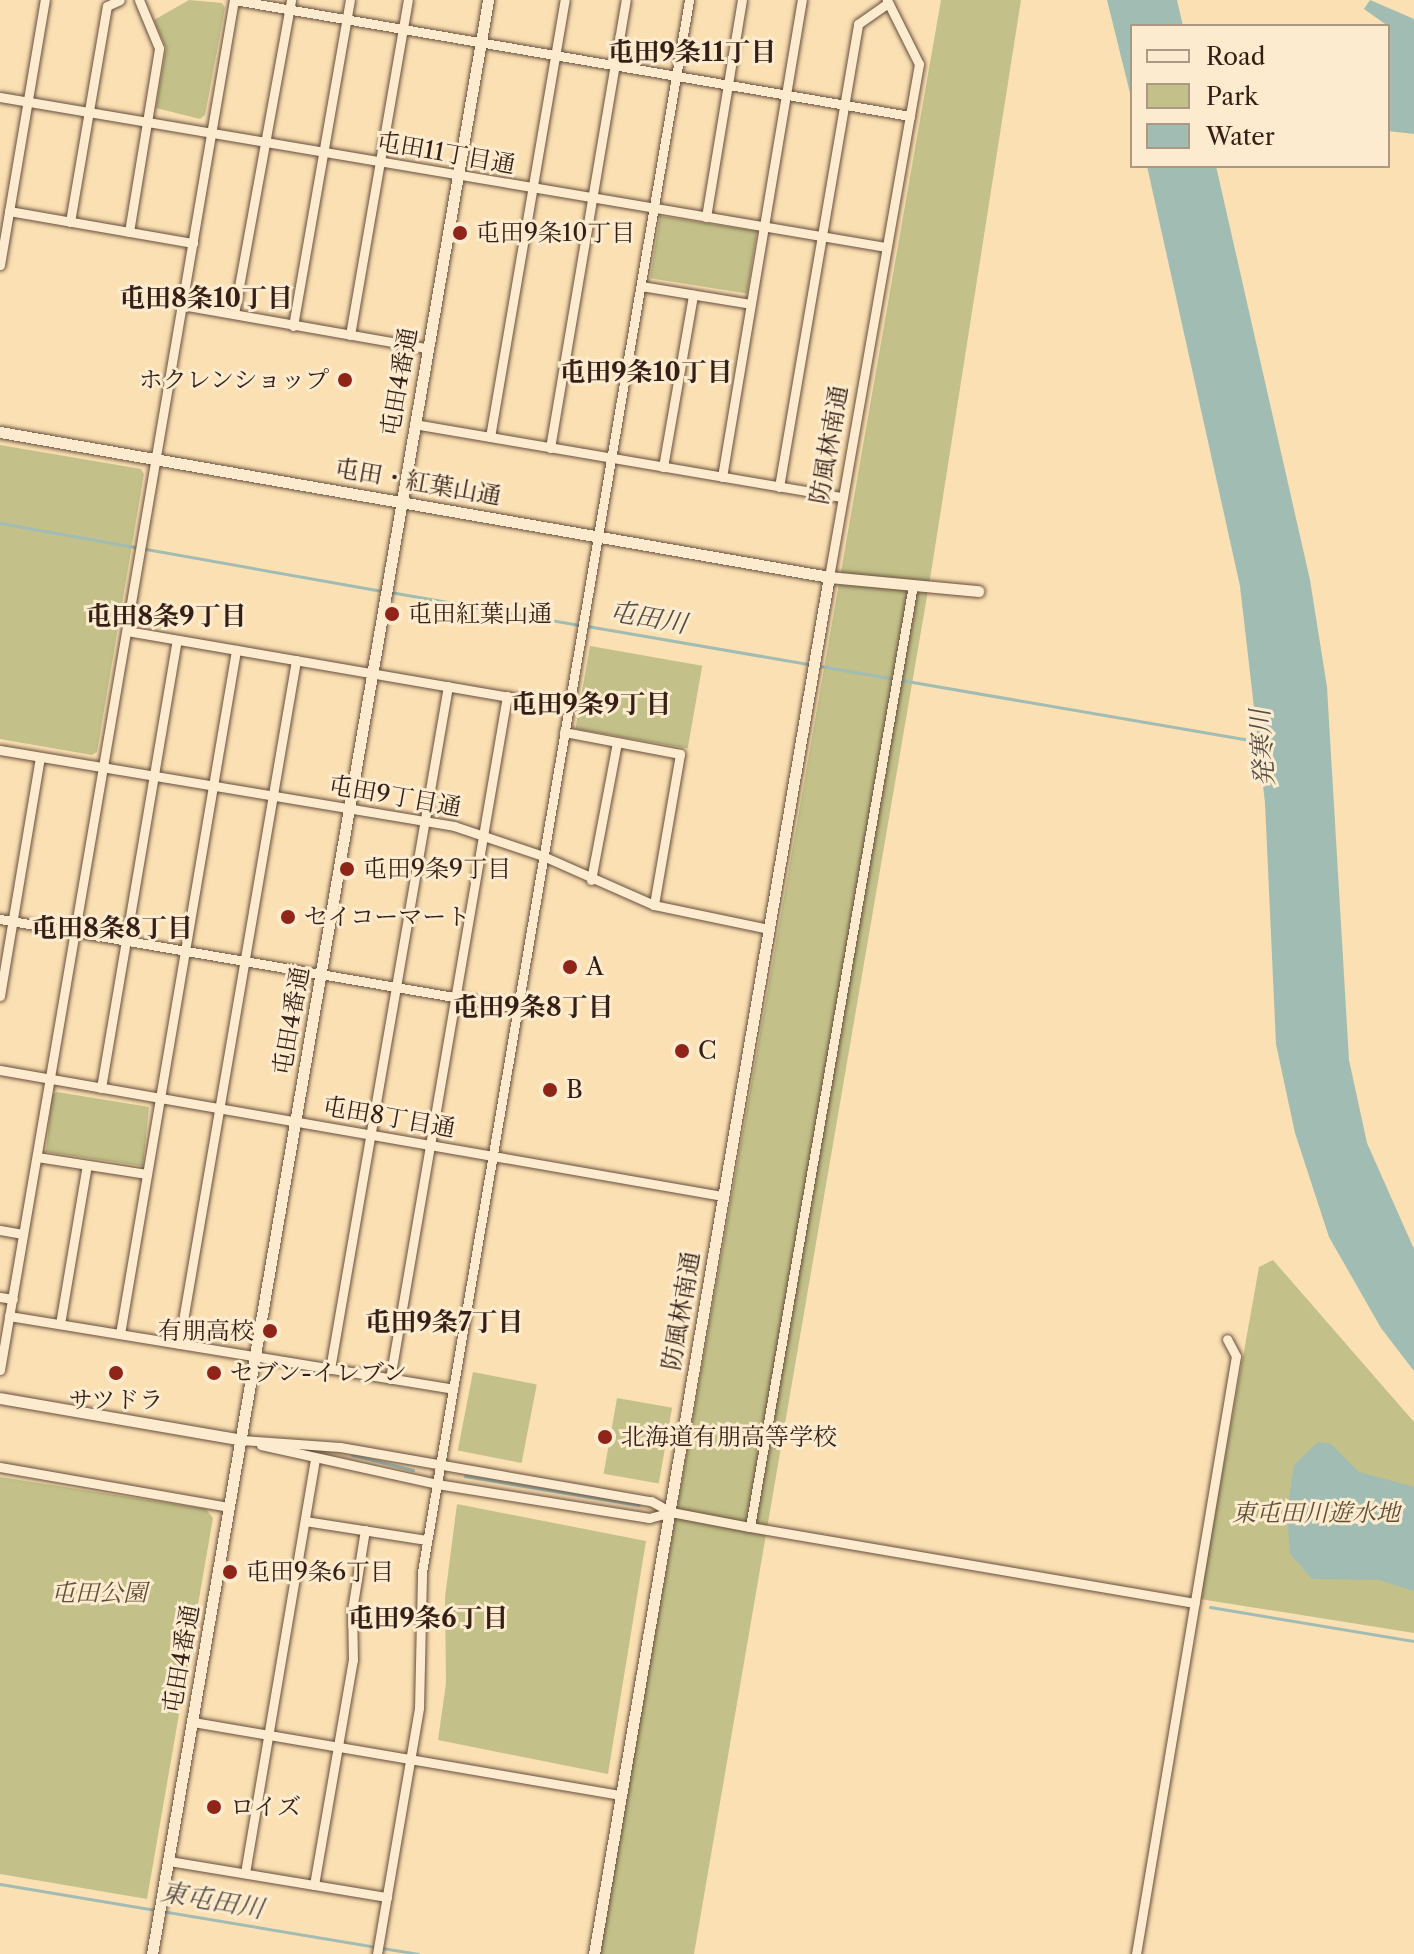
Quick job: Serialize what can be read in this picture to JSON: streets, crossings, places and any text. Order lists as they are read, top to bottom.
{
  "streets": {
    "street": [
      "屯田11丁目通",
      "屯田4番通",
      "防風林南通",
      "屯田・紅葉山通",
      "屯田9丁目通",
      "屯田8丁目通"
    ]
  },
  "crossings": [
    ["屯田11丁目通", "屯田4番通"],
    ["屯田11丁目通", "防風林南通"],
    ["屯田4番通", "屯田・紅葉山通"],
    ["屯田4番通", "屯田9丁目通"],
    ["屯田4番通", "屯田8丁目通"],
    ["防風林南通", "屯田・紅葉山通"],
    ["防風林南通", "屯田9丁目通"],
    ["防風林南通", "屯田8丁目通"]
  ],
  "districts": [
    "屯田9条11丁目",
    "屯田8条10丁目",
    "屯田9条10丁目",
    "屯田8条9丁目",
    "屯田9条9丁目",
    "屯田8条8丁目",
    "屯田9条8丁目",
    "屯田9条7丁目",
    "屯田9条6丁目"
  ],
  "water": ["屯田川", "発寒川", "東屯田川"],
  "parks": ["東屯田川遊水地", "屯田公園"],
  "places": [
    "屯田9条10丁目",
    "ホクレンショップ",
    "屯田紅葉山通",
    "屯田9条9丁目",
    "セイコーマート",
    "A",
    "C",
    "B",
    "有朋高校",
    "サツドラ",
    "セブン-イレブン",
    "北海道有朋高等学校",
    "屯田9条6丁目",
    "ロイズ"
  ],
  "legend": ["Road", "Park", "Water"]
}
